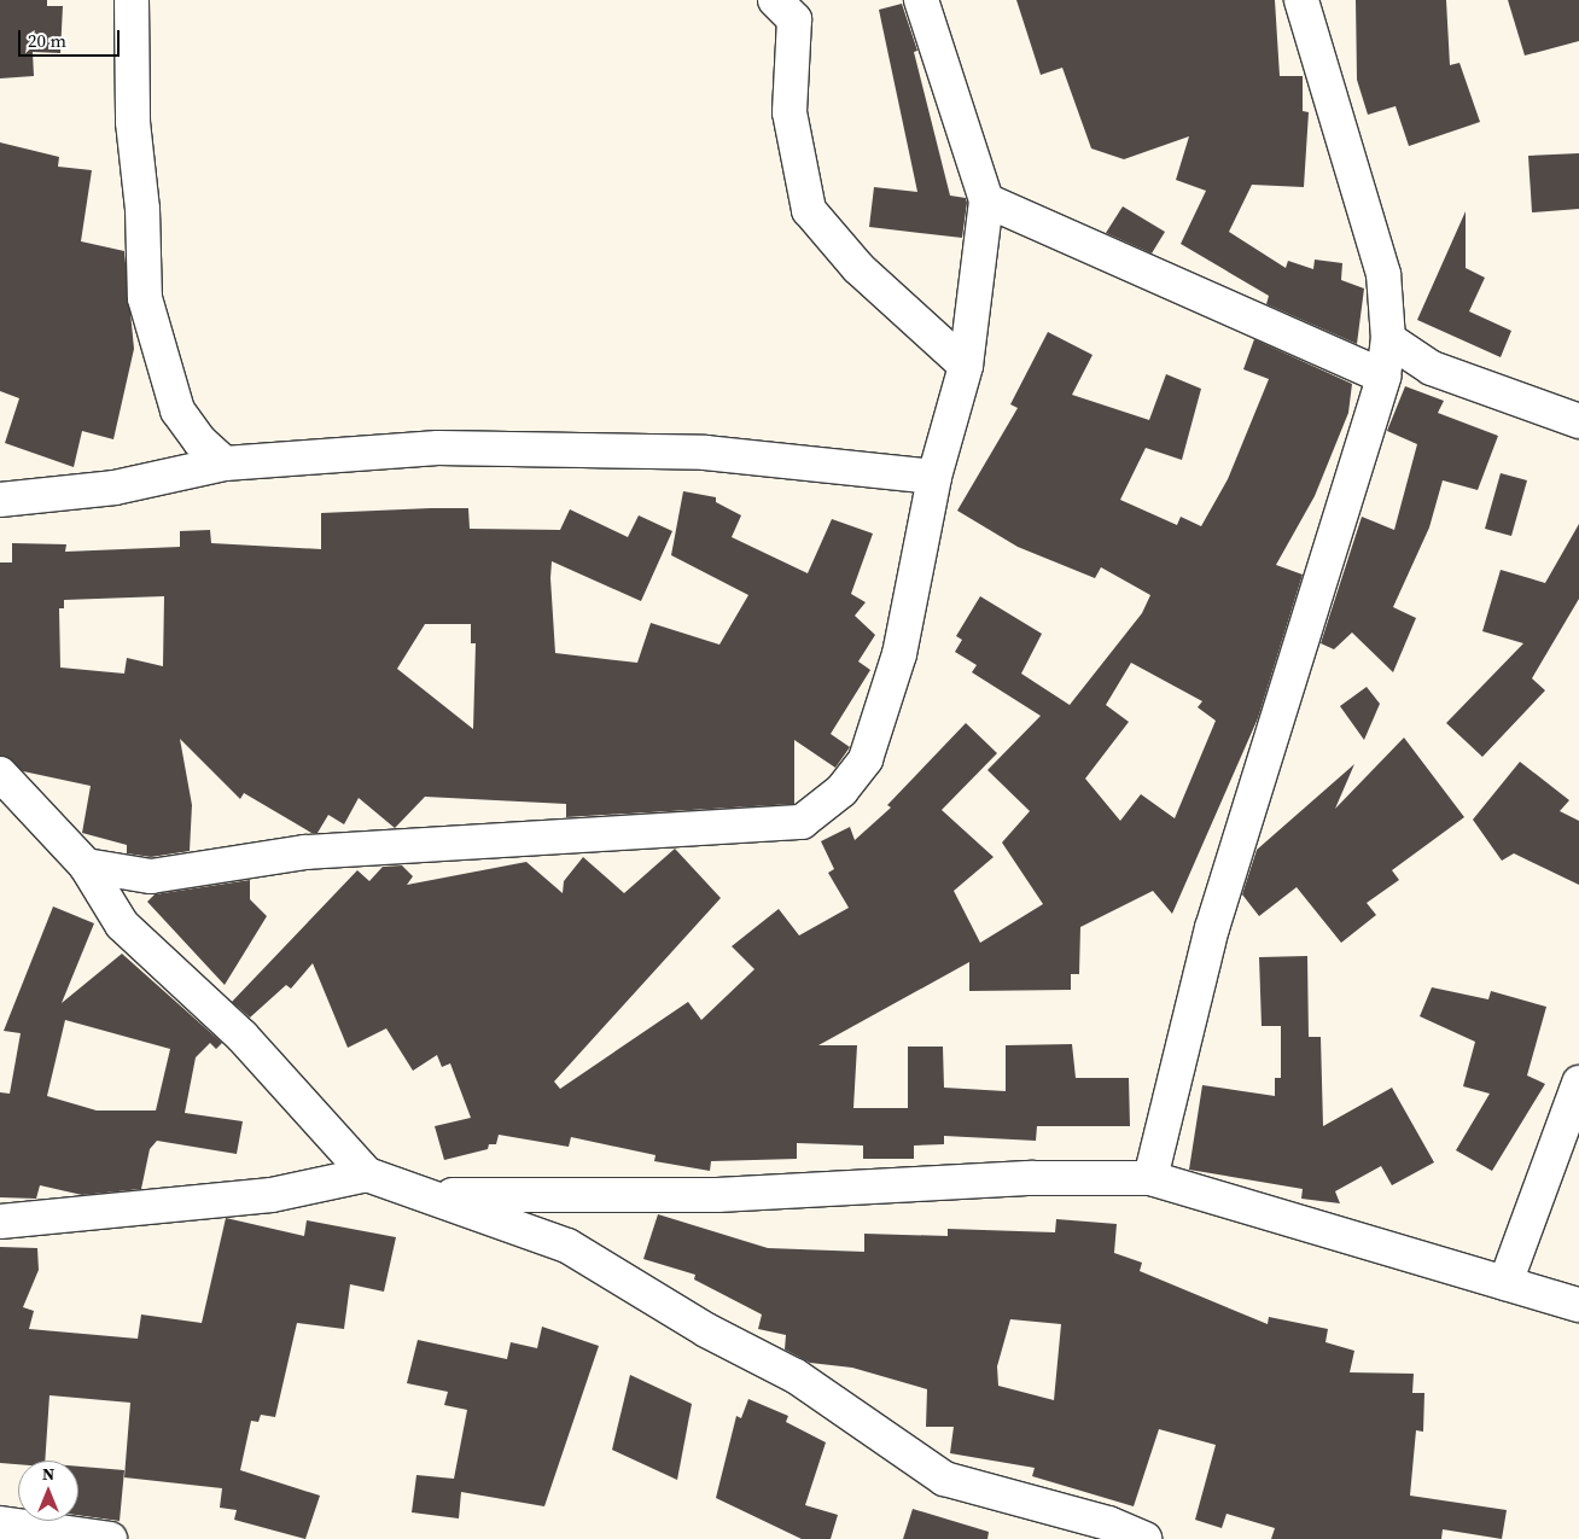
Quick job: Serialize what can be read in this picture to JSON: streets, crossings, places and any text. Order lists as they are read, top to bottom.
{
  "scale_bar": "20 m",
  "north": "top"
}
